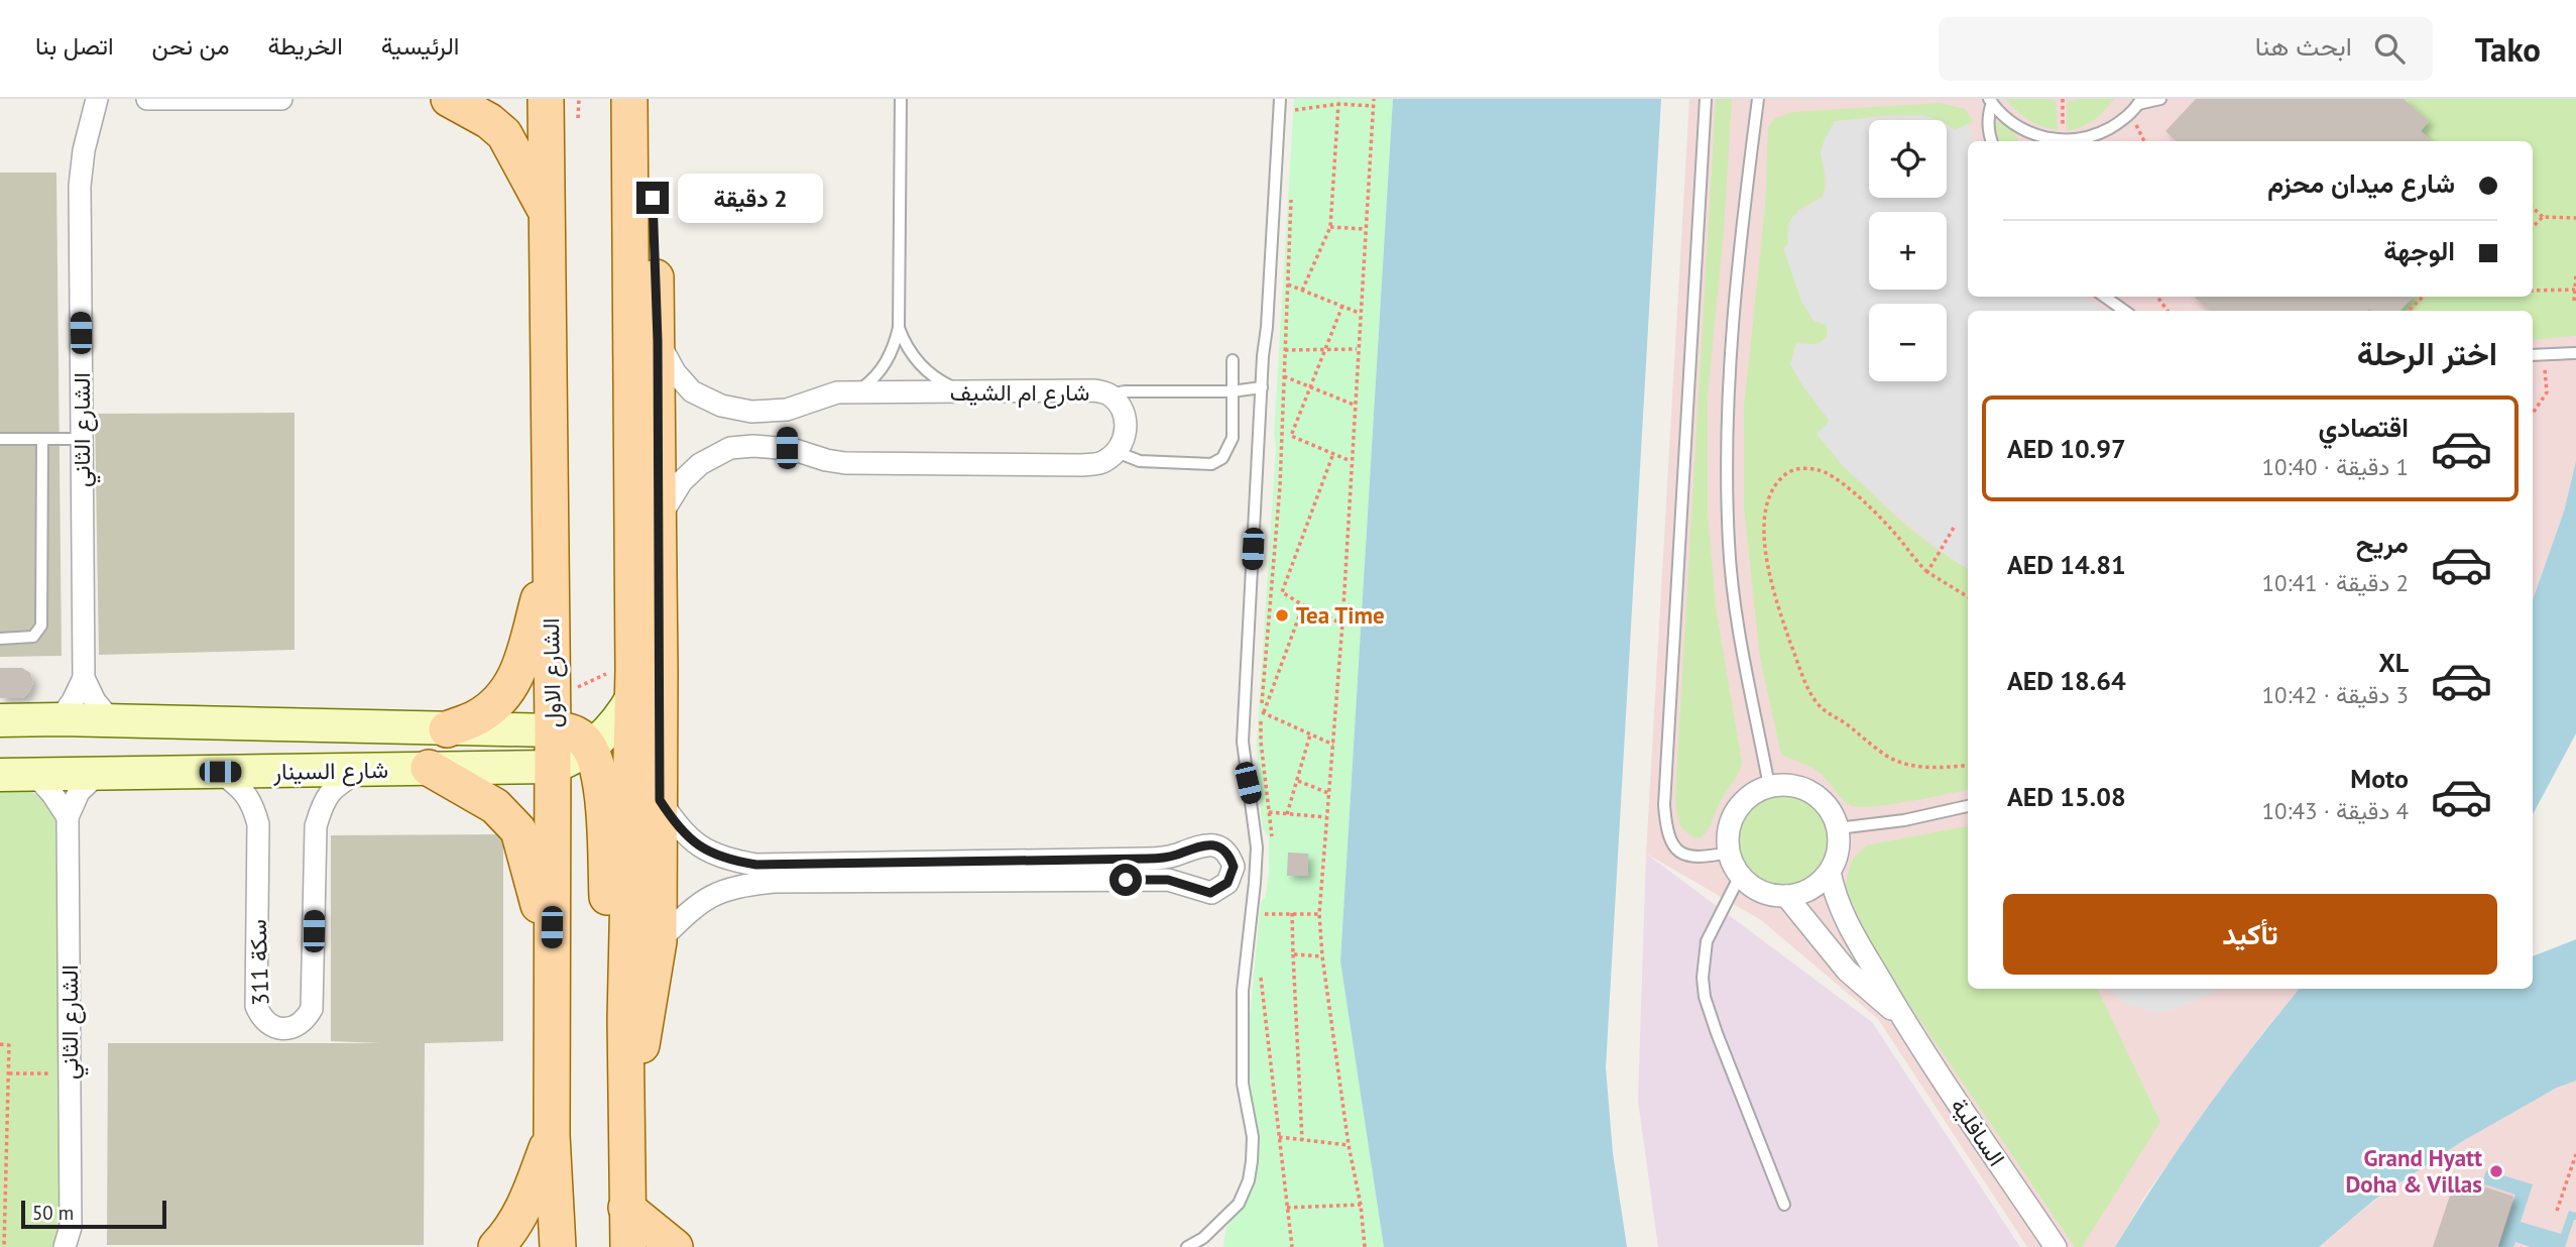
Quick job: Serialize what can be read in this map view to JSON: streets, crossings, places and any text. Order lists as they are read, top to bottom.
{
  "streets": {
    "main road": ["الشارع الاول"],
    "street": [
      "شارع ام الشيف",
      "الشارع الثاني",
      "شارع السينار",
      "سكة 311",
      "السافلية"
    ]
  },
  "crossings": [
    ["الشارع الثاني", "شارع السينار"],
    ["الشارع الاول", "شارع السينار"],
    ["شارع السينار", "سكة 311"]
  ],
  "places": ["Tea Time", "Grand Hyatt Doha & Villas"],
  "scale_bar": "50 m",
  "page": {
    "header": "Tako",
    "search": "ابحث هنا",
    "nav": [
      "الرئيسية",
      "الخريطة",
      "من نحن",
      "اتصل بنا"
    ],
    "map_buttons": ["+", "−"],
    "banner": ["شارع ميدان محزم", "الوجهة"],
    "bubble": "2 دقيقة",
    "heading": "اختر الرحلة",
    "list": [
      {
        "name": "اقتصادي",
        "note": "1 دقيقة · 10:40",
        "value": "AED 10.97"
      },
      {
        "name": "مريح",
        "note": "2 دقيقة · 10:41",
        "value": "AED 14.81"
      },
      {
        "name": "XL",
        "note": "3 دقيقة · 10:42",
        "value": "AED 18.64"
      },
      {
        "name": "Moto",
        "note": "4 دقيقة · 10:43",
        "value": "AED 15.08"
      }
    ],
    "buttons": "تأكيد",
    "scale": "50 m"
  }
}
